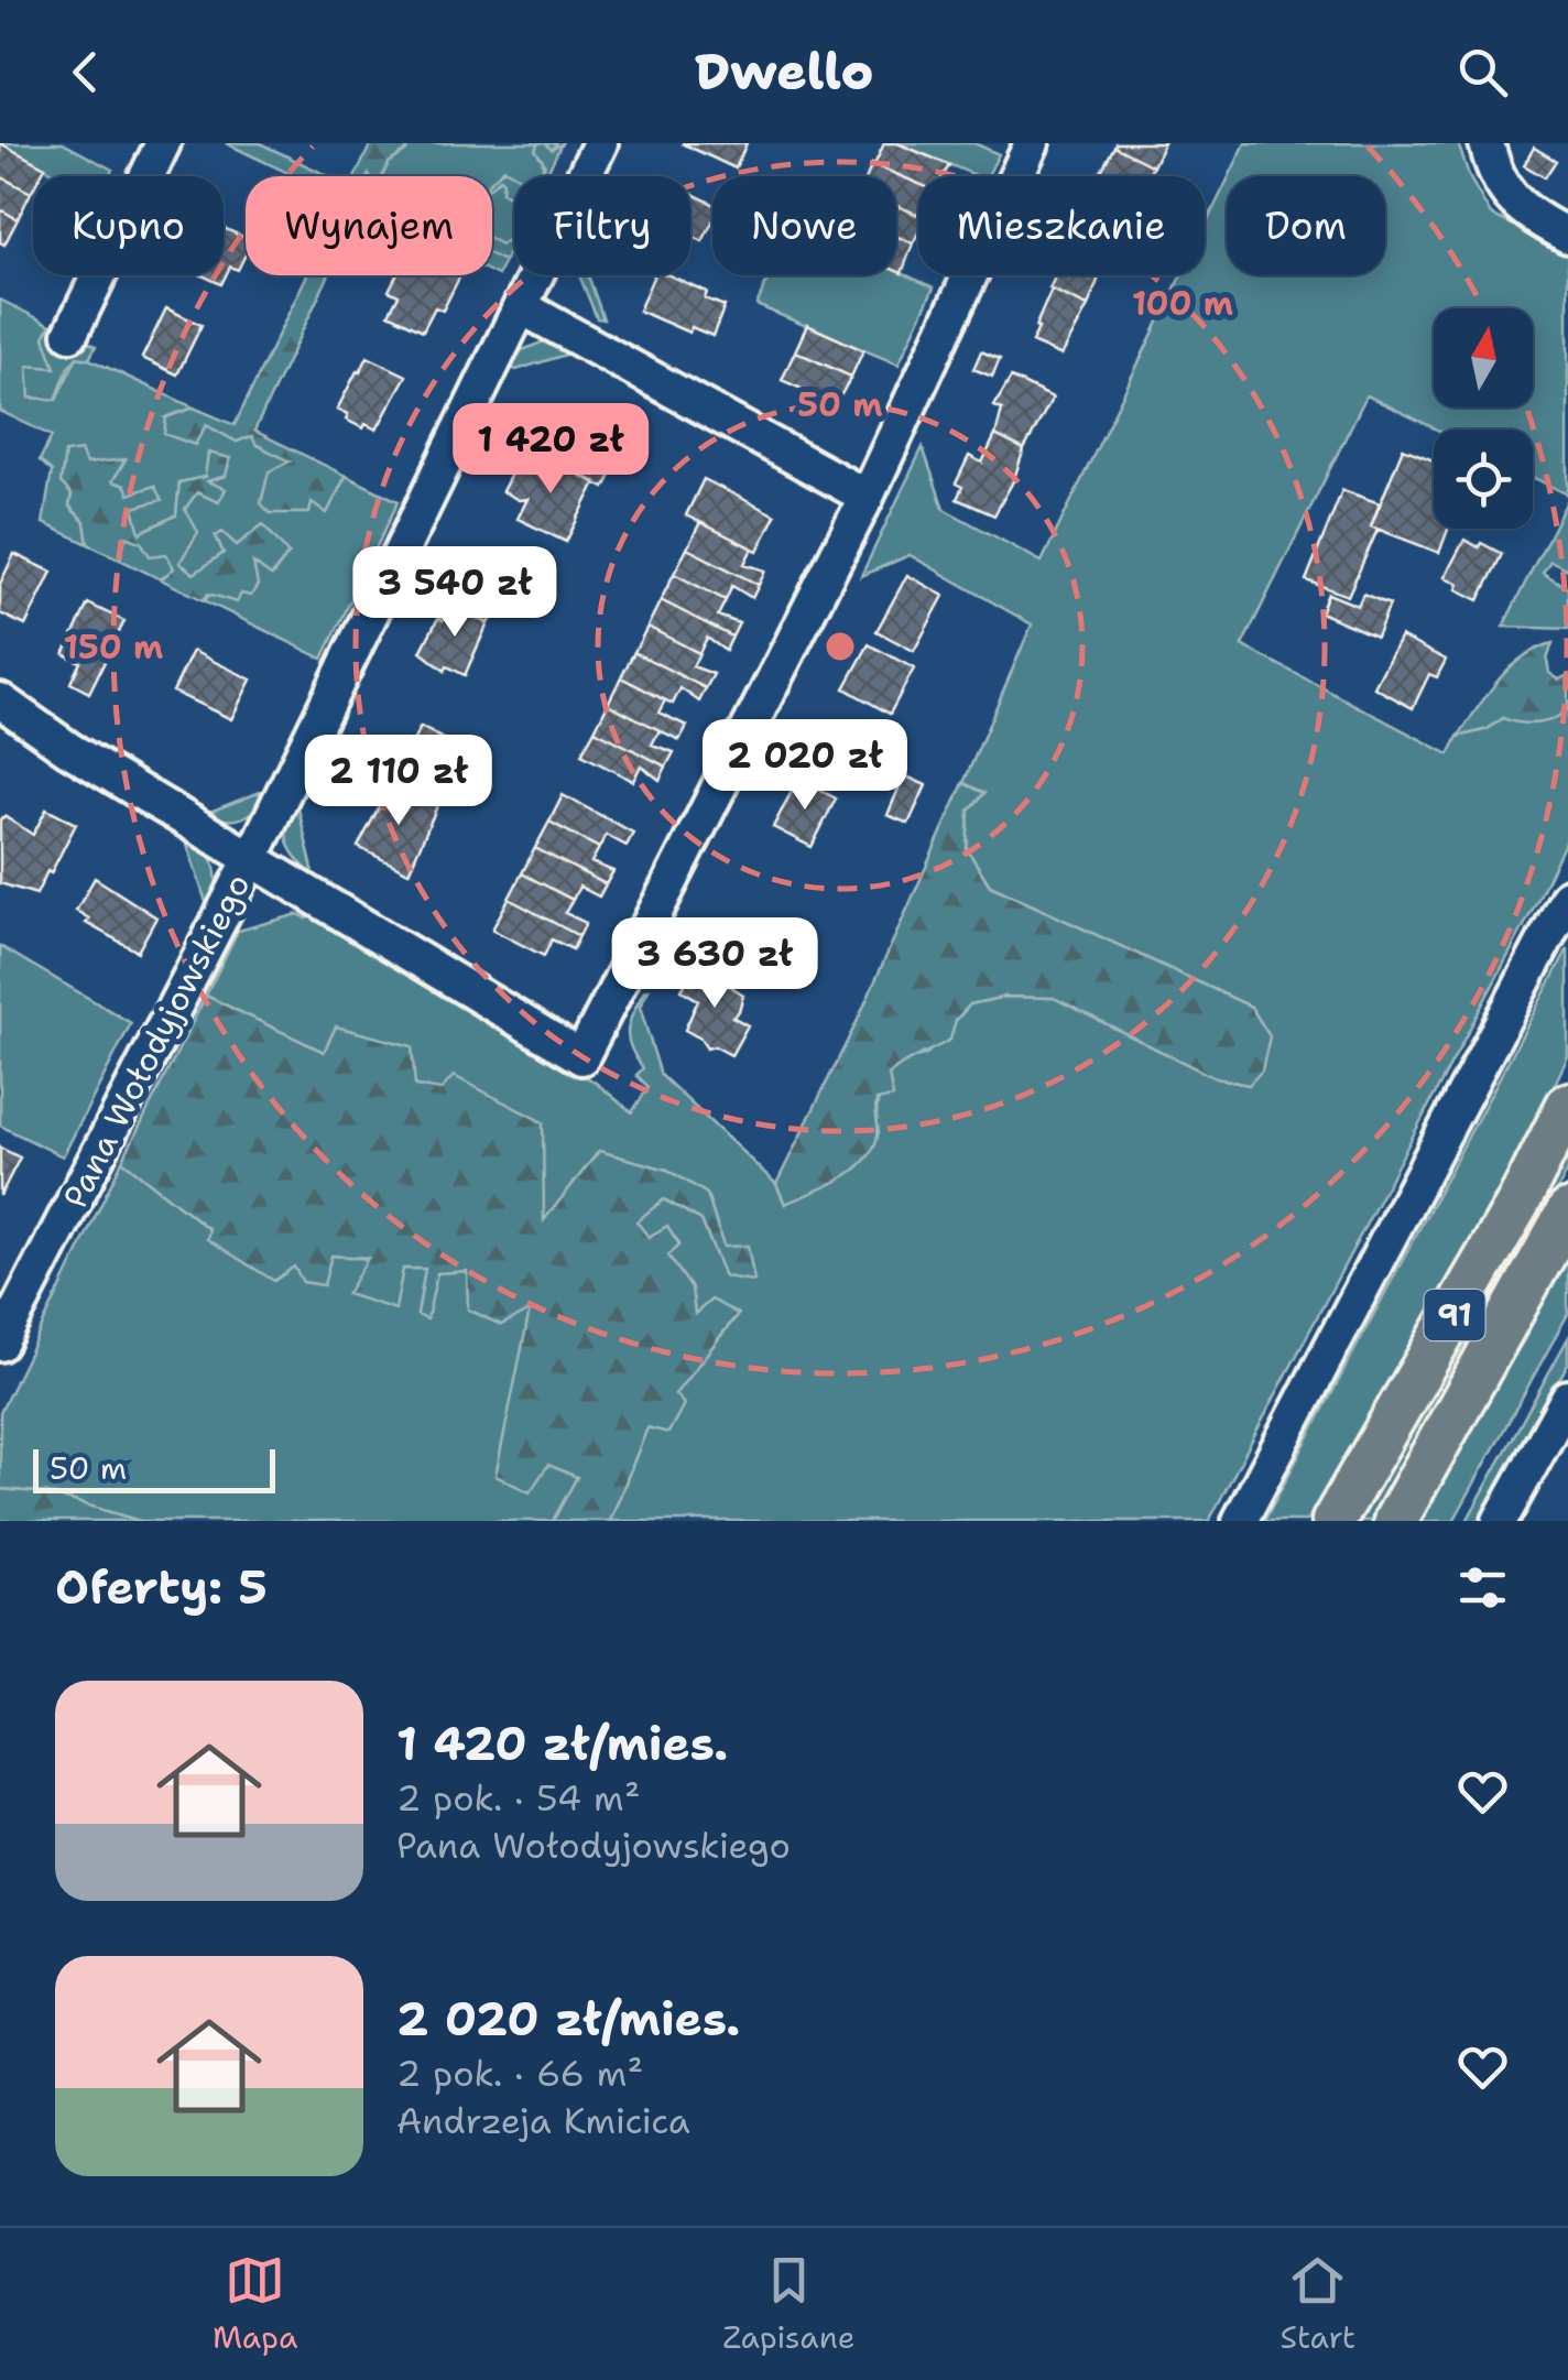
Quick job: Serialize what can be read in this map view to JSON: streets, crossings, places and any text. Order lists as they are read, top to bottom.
{
  "streets": {
    "main road": ["91"],
    "street": ["Pana Wołodyjowskiego"]
  },
  "scale_bar": "50 m",
  "north": "top",
  "page": {
    "header": "Dwello",
    "chip": [
      "Kupno",
      "Wynajem",
      "Filtry",
      "Nowe",
      "Mieszkanie",
      "Dom"
    ],
    "price": [
      "1 420 zł",
      "3 540 zł",
      "2 020 zł",
      "2 110 zł",
      "3 630 zł"
    ],
    "scale": "50 m",
    "heading": "Oferty: 5",
    "list": [
      {
        "name": "1 420 zł/mies.",
        "note": "2 pok. · 54 m² · Pana Wołodyjowskiego"
      },
      {
        "name": "2 020 zł/mies.",
        "note": "2 pok. · 66 m² · Andrzeja Kmicica"
      }
    ],
    "tabs": ["Mapa", "Zapisane", "Start"]
  },
  "rings": ["100 m", "50 m", "150 m"]
}
